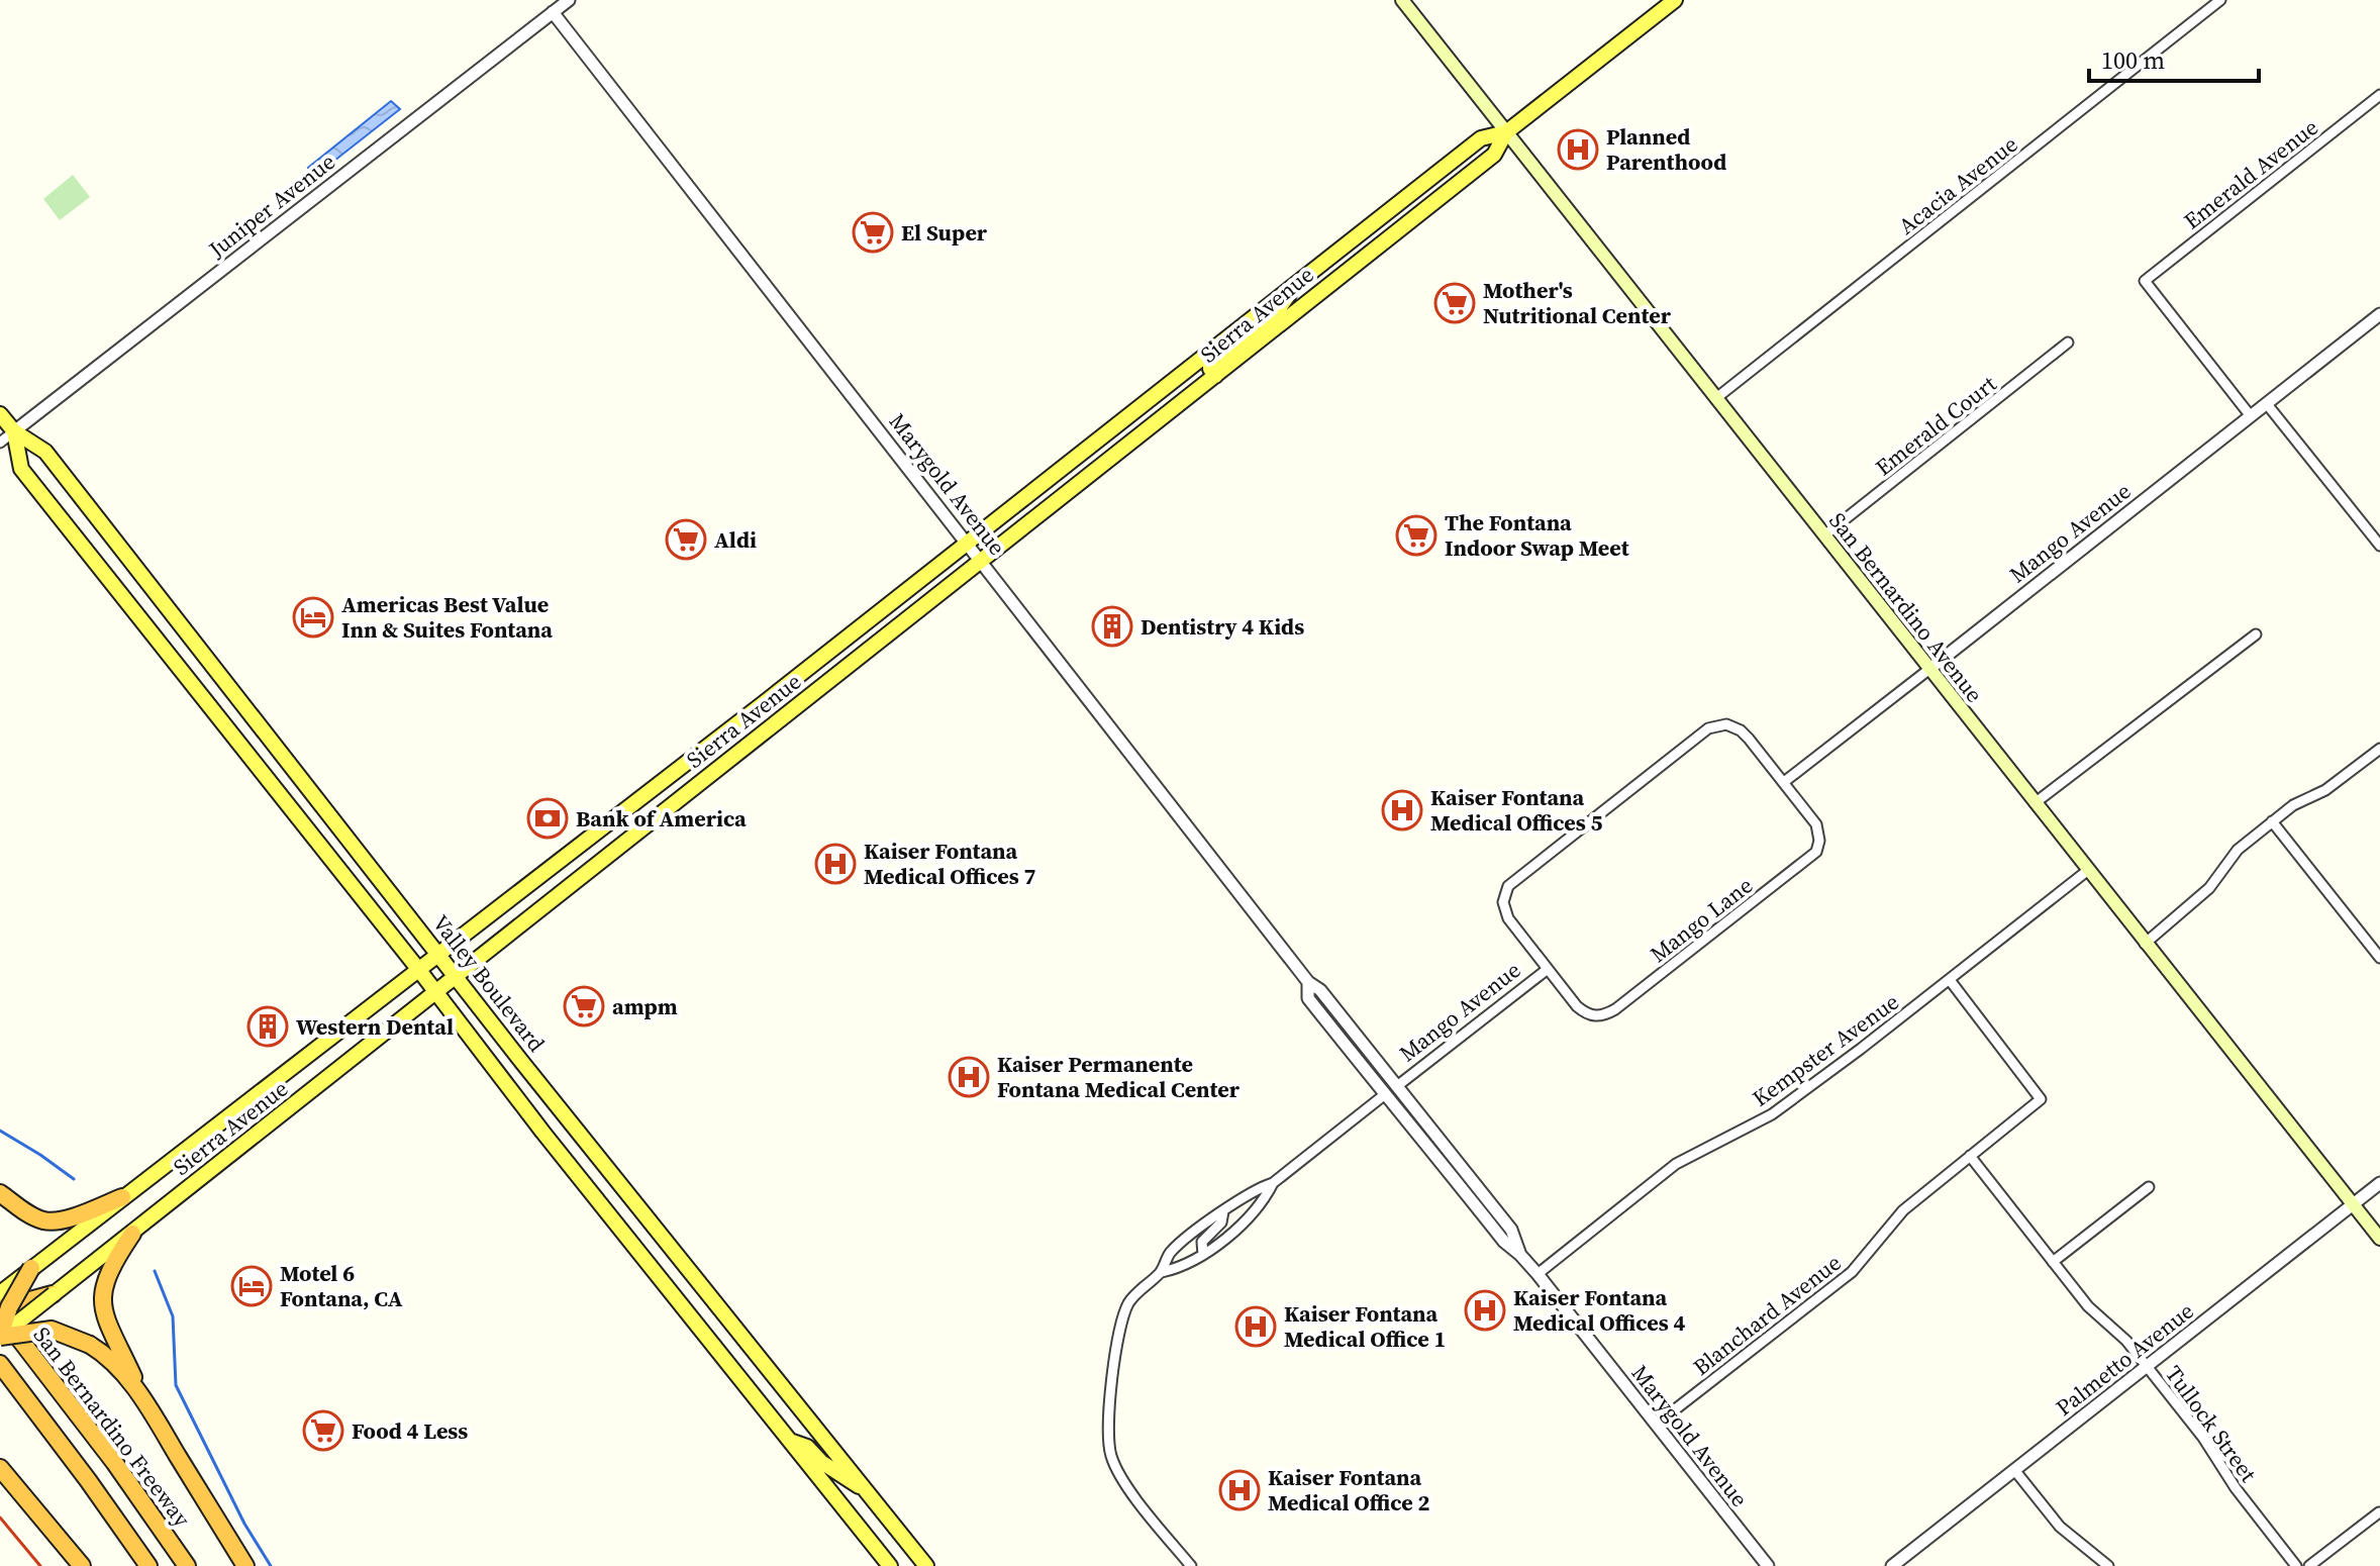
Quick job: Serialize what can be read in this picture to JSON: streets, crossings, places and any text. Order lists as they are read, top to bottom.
{
  "streets": {
    "highway": ["San Bernardino Freeway"],
    "main road": ["Sierra Avenue", "San Bernardino Avenue", "Valley Boulevard"],
    "street": [
      "Emerald Avenue",
      "Acacia Avenue",
      "Juniper Avenue",
      "Emerald Court",
      "Marygold Avenue",
      "Mango Avenue",
      "Mango Lane",
      "Kempster Avenue",
      "Blanchard Avenue",
      "Palmetto Avenue",
      "Tullock Street"
    ]
  },
  "crossings": [
    ["Emerald Avenue", "Mango Avenue"],
    ["Acacia Avenue", "San Bernardino Avenue"],
    ["Juniper Avenue", "Marygold Avenue"],
    ["Juniper Avenue", "Valley Boulevard"],
    ["Sierra Avenue", "Marygold Avenue"],
    ["Sierra Avenue", "San Bernardino Avenue"],
    ["Sierra Avenue", "Valley Boulevard"],
    ["Emerald Court", "San Bernardino Avenue"],
    ["Marygold Avenue", "Mango Avenue"],
    ["Marygold Avenue", "Kempster Avenue"],
    ["Marygold Avenue", "Blanchard Avenue"],
    ["Mango Avenue", "San Bernardino Avenue"],
    ["Mango Avenue", "Mango Lane"],
    ["San Bernardino Avenue", "Kempster Avenue"],
    ["San Bernardino Avenue", "Palmetto Avenue"],
    ["Kempster Avenue", "Blanchard Avenue"],
    ["Blanchard Avenue", "Tullock Street"],
    ["Palmetto Avenue", "Tullock Street"]
  ],
  "places": {
    "hospital": [
      "Planned Parenthood",
      "Kaiser Fontana Medical Offices 5",
      "Kaiser Fontana Medical Offices 7",
      "Kaiser Permanente Fontana Medical Center",
      "Kaiser Fontana Medical Offices 4",
      "Kaiser Fontana Medical Office 1",
      "Kaiser Fontana Medical Office 2"
    ],
    "supermarket": [
      "El Super",
      "Mother's Nutritional Center",
      "The Fontana Indoor Swap Meet",
      "Aldi",
      "ampm",
      "Food 4 Less"
    ],
    "hotel": ["Americas Best Value Inn & Suites Fontana", "Motel 6 Fontana, CA"],
    "building": ["Dentistry 4 Kids", "Western Dental"],
    "bank": ["Bank of America"]
  },
  "scale_bar": "100 m"
}
